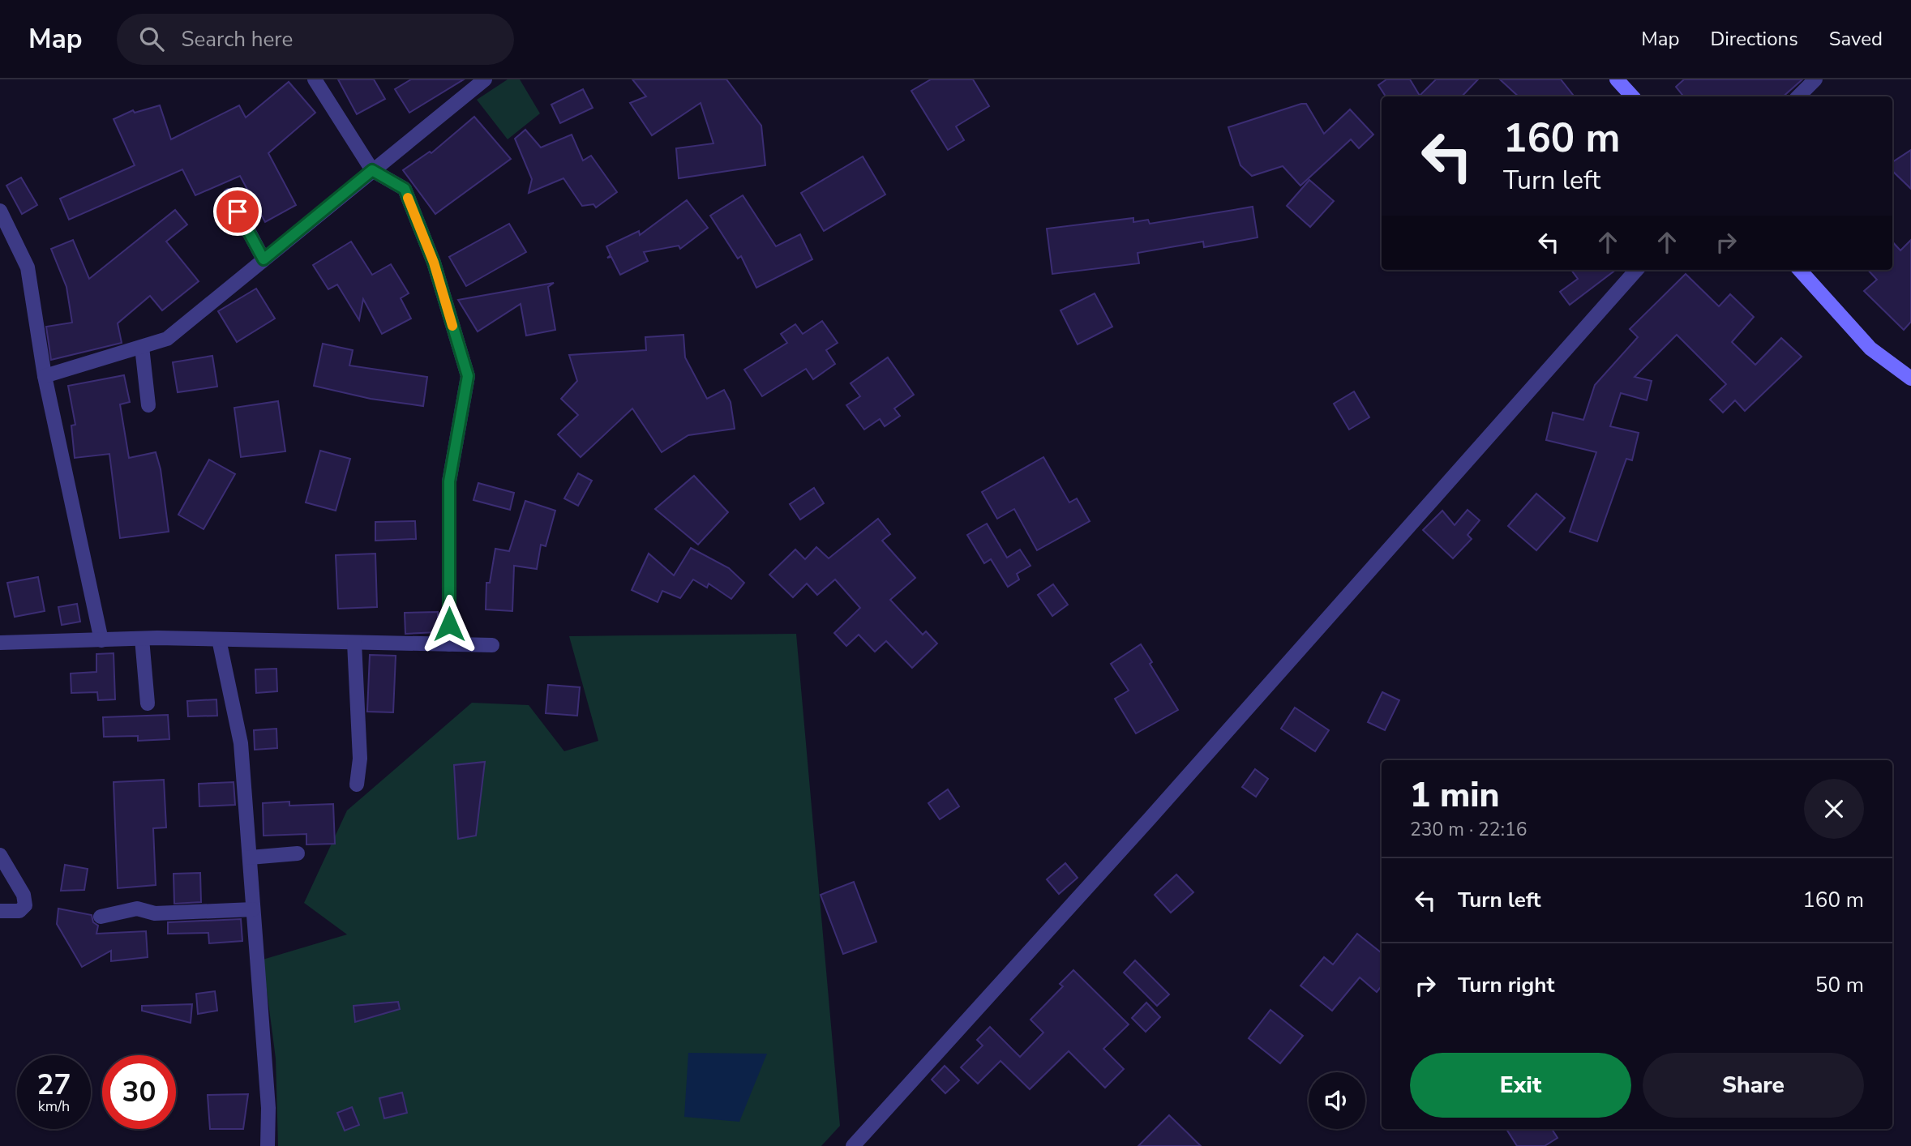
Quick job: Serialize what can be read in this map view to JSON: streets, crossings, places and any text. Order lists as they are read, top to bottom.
{
  "page": {
    "header": "Map",
    "search": "Search here",
    "nav": ["Map", "Directions", "Saved"],
    "turn": ["160 m", "Turn left"],
    "heading": ["1 min", "230 m · 22:16"],
    "list": [
      {
        "name": "Turn left",
        "value": "160 m"
      },
      {
        "name": "Turn right",
        "value": "50 m"
      }
    ],
    "buttons": ["Exit", "Share"],
    "speed": "27 km/h",
    "limit": "30"
  }
}
